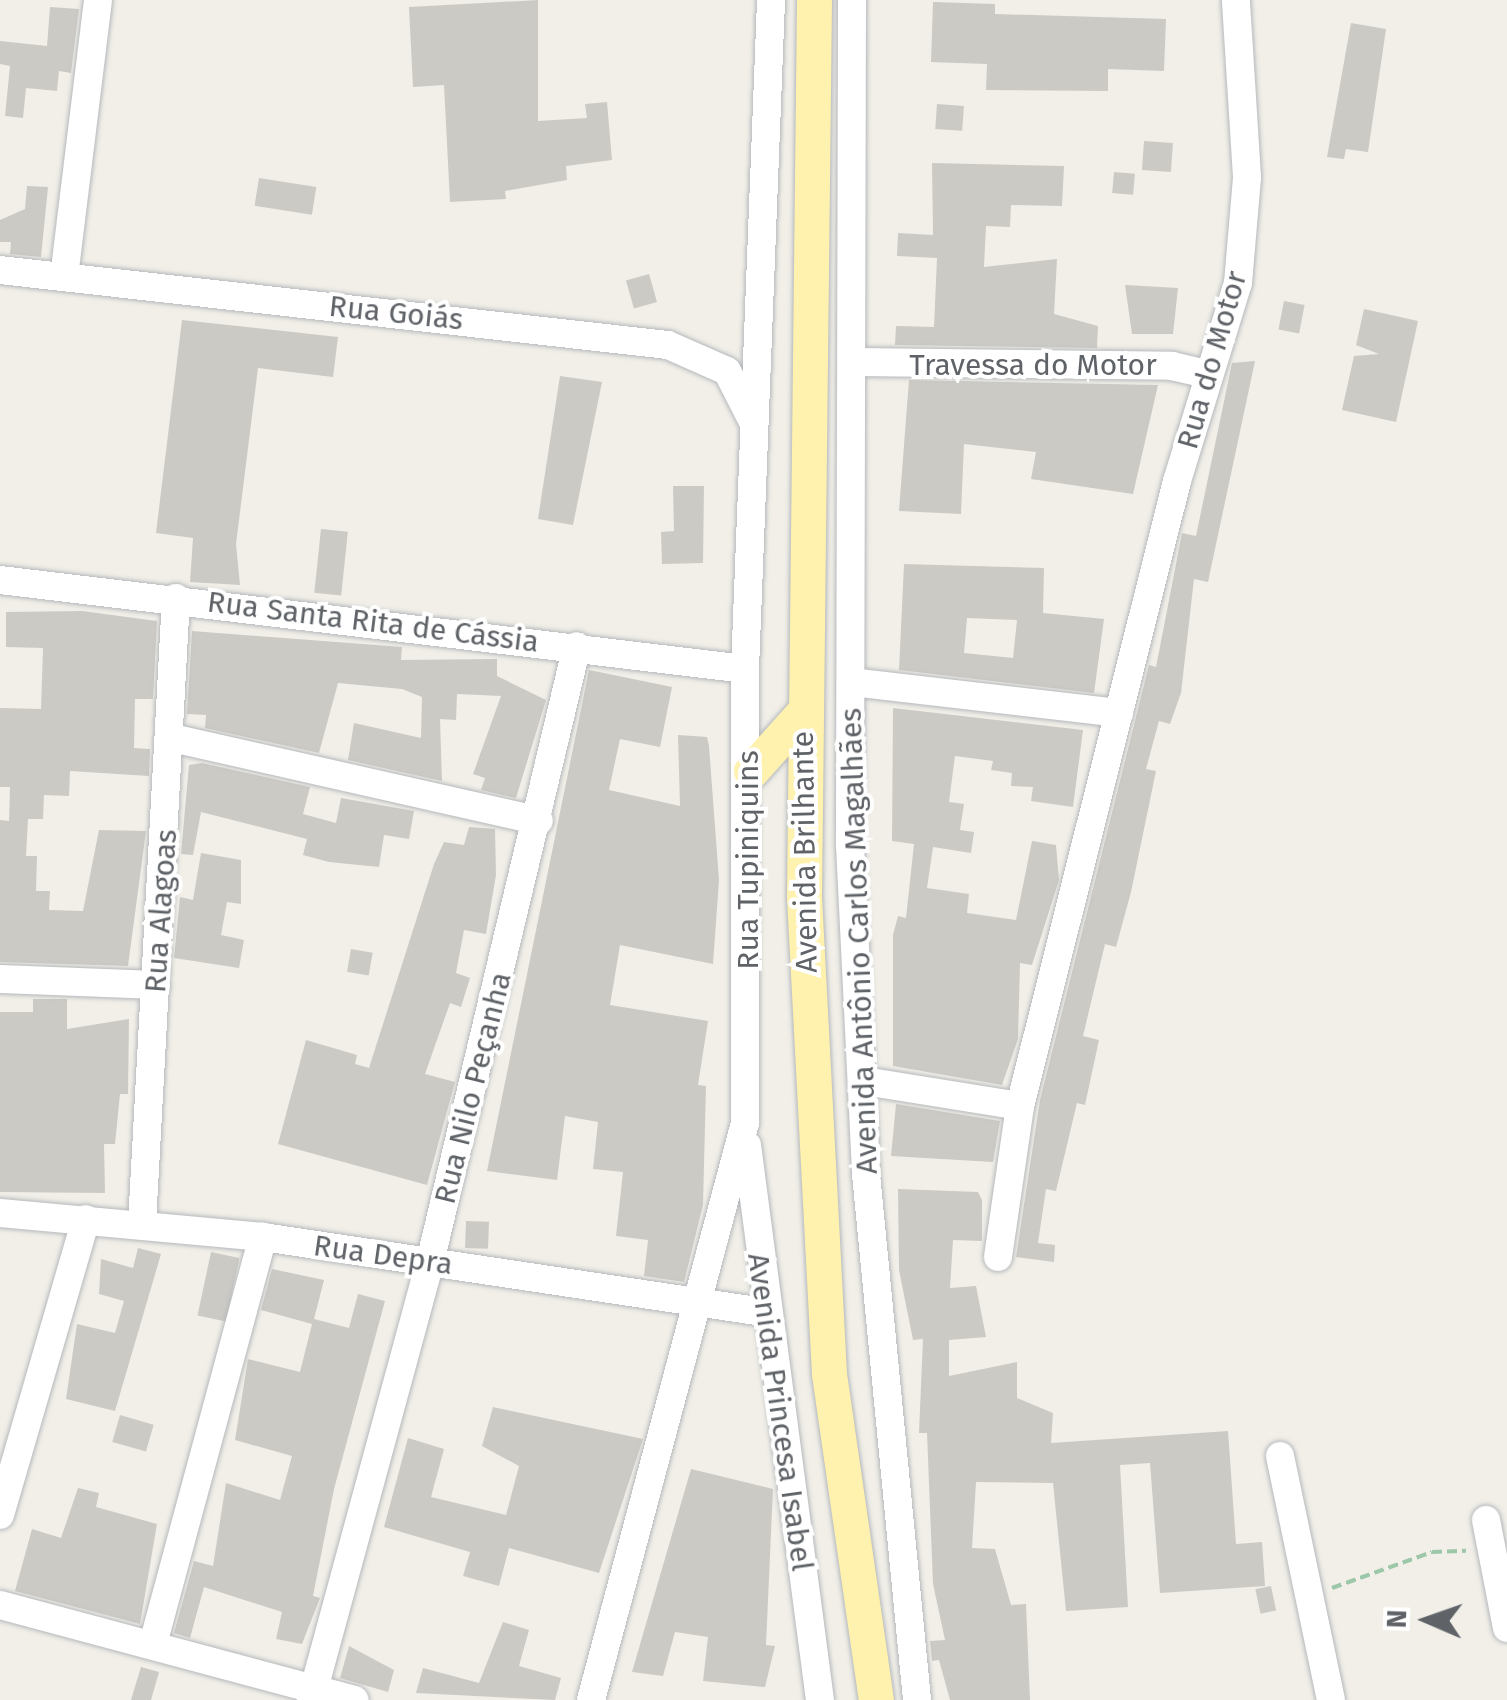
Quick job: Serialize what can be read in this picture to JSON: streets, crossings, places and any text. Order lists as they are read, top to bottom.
{
  "streets": {
    "main road": ["Avenida Brilhante"],
    "street": [
      "Rua Goiás",
      "Rua do Motor",
      "Travessa do Motor",
      "Rua Santa Rita de Cássia",
      "Rua Tupiniquins",
      "Rua Alagoas",
      "Avenida Antônio Carlos Magalhães",
      "Rua Nilo Peçanha",
      "Rua Depra",
      "Avenida Princesa Isabel"
    ]
  },
  "crossings": [
    ["Rua Goiás", "Rua Tupiniquins"],
    ["Rua do Motor", "Travessa do Motor"],
    ["Travessa do Motor", "Avenida Antônio Carlos Magalhães"],
    ["Rua Santa Rita de Cássia", "Rua Tupiniquins"],
    ["Rua Santa Rita de Cássia", "Rua Alagoas"],
    ["Rua Santa Rita de Cássia", "Rua Nilo Peçanha"],
    ["Rua Tupiniquins", "Rua Depra"],
    ["Rua Tupiniquins", "Avenida Princesa Isabel"],
    ["Rua Alagoas", "Rua Depra"],
    ["Rua Nilo Peçanha", "Rua Depra"],
    ["Rua Depra", "Avenida Princesa Isabel"]
  ],
  "north": "left"
}
